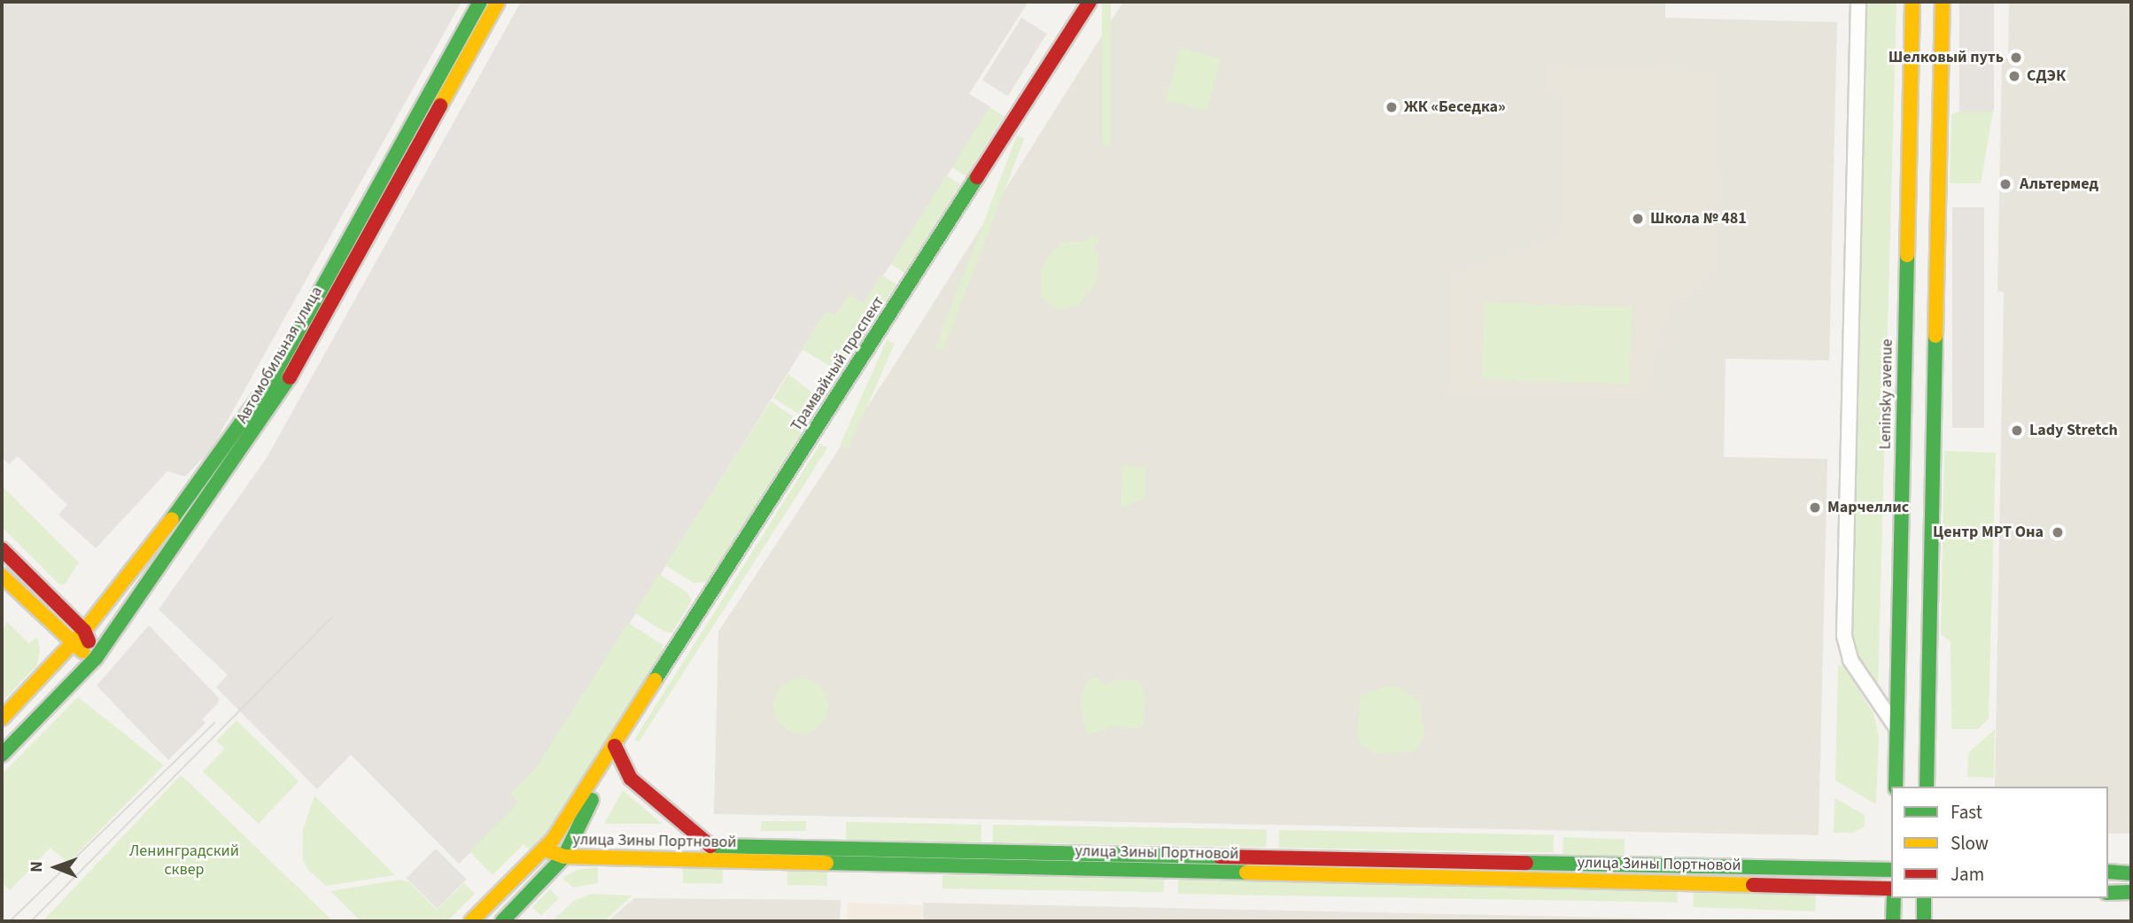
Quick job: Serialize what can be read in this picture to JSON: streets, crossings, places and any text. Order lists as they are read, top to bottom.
{
  "streets": {
    "main road": [
      "Автомобильная улица",
      "Трамвайный проспект",
      "Leninsky avenue",
      "улица Зины Портновой"
    ]
  },
  "crossings": [
    ["Трамвайный проспект", "улица Зины Портновой"]
  ],
  "parks": ["Ленинградский сквер"],
  "places": [
    "Шелковый путь",
    "СДЭК",
    "ЖК «Беседка»",
    "Альтермед",
    "Школа № 481",
    "Lady Stretch",
    "Марчеллис",
    "Центр МРТ Она"
  ],
  "legend": ["Fast", "Slow", "Jam"],
  "north": "left"
}
